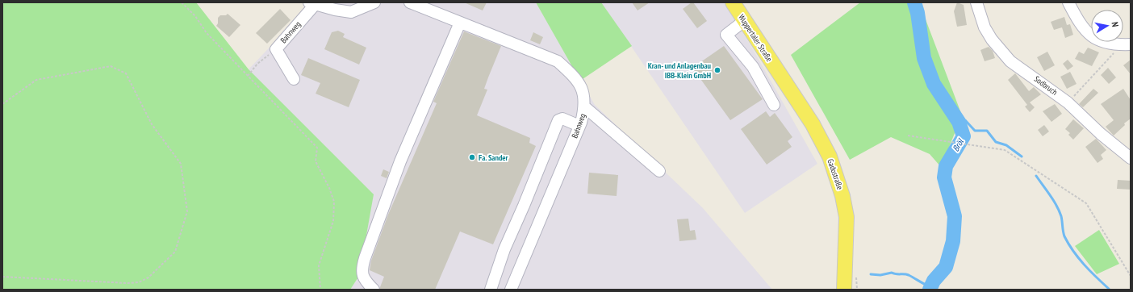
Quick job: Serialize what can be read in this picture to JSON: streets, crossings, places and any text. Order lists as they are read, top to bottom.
{
  "streets": {
    "main road": ["Wuppertaler Straße", "Gadostraße"],
    "street": ["Bahnweg", "Sodbruch"]
  },
  "crossings": [
    ["Wuppertaler Straße", "Gadostraße"]
  ],
  "water": ["Bröl"],
  "places": ["Kran- und Anlagenbau IBB-Klein GmbH", "Fa. Sander"],
  "north": "right"
}
